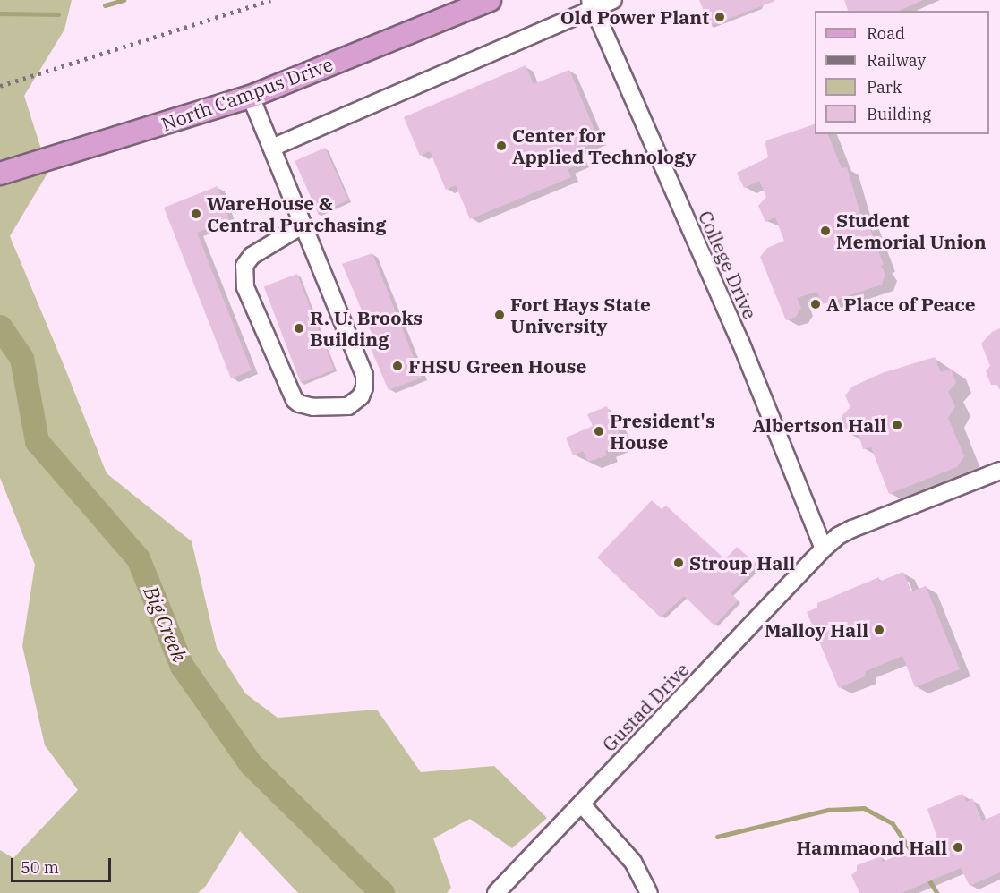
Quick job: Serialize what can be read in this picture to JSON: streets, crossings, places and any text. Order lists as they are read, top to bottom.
{
  "streets": {
    "main road": ["North Campus Drive"],
    "street": ["College Drive", "Gustad Drive"]
  },
  "crossings": [
    ["College Drive", "Gustad Drive"]
  ],
  "water": ["Big Creek"],
  "places": [
    "Old Power Plant",
    "Center for Applied Technology",
    "WareHouse & Central Purchasing",
    "Student Memorial Union",
    "A Place of Peace",
    "Fort Hays State University",
    "R. U. Brooks Building",
    "FHSU Green House",
    "Albertson Hall",
    "President's House",
    "Stroup Hall",
    "Malloy Hall",
    "Hammaond Hall"
  ],
  "legend": [
    "Road",
    "Railway",
    "Park",
    "Building"
  ],
  "scale_bar": "50 m"
}
